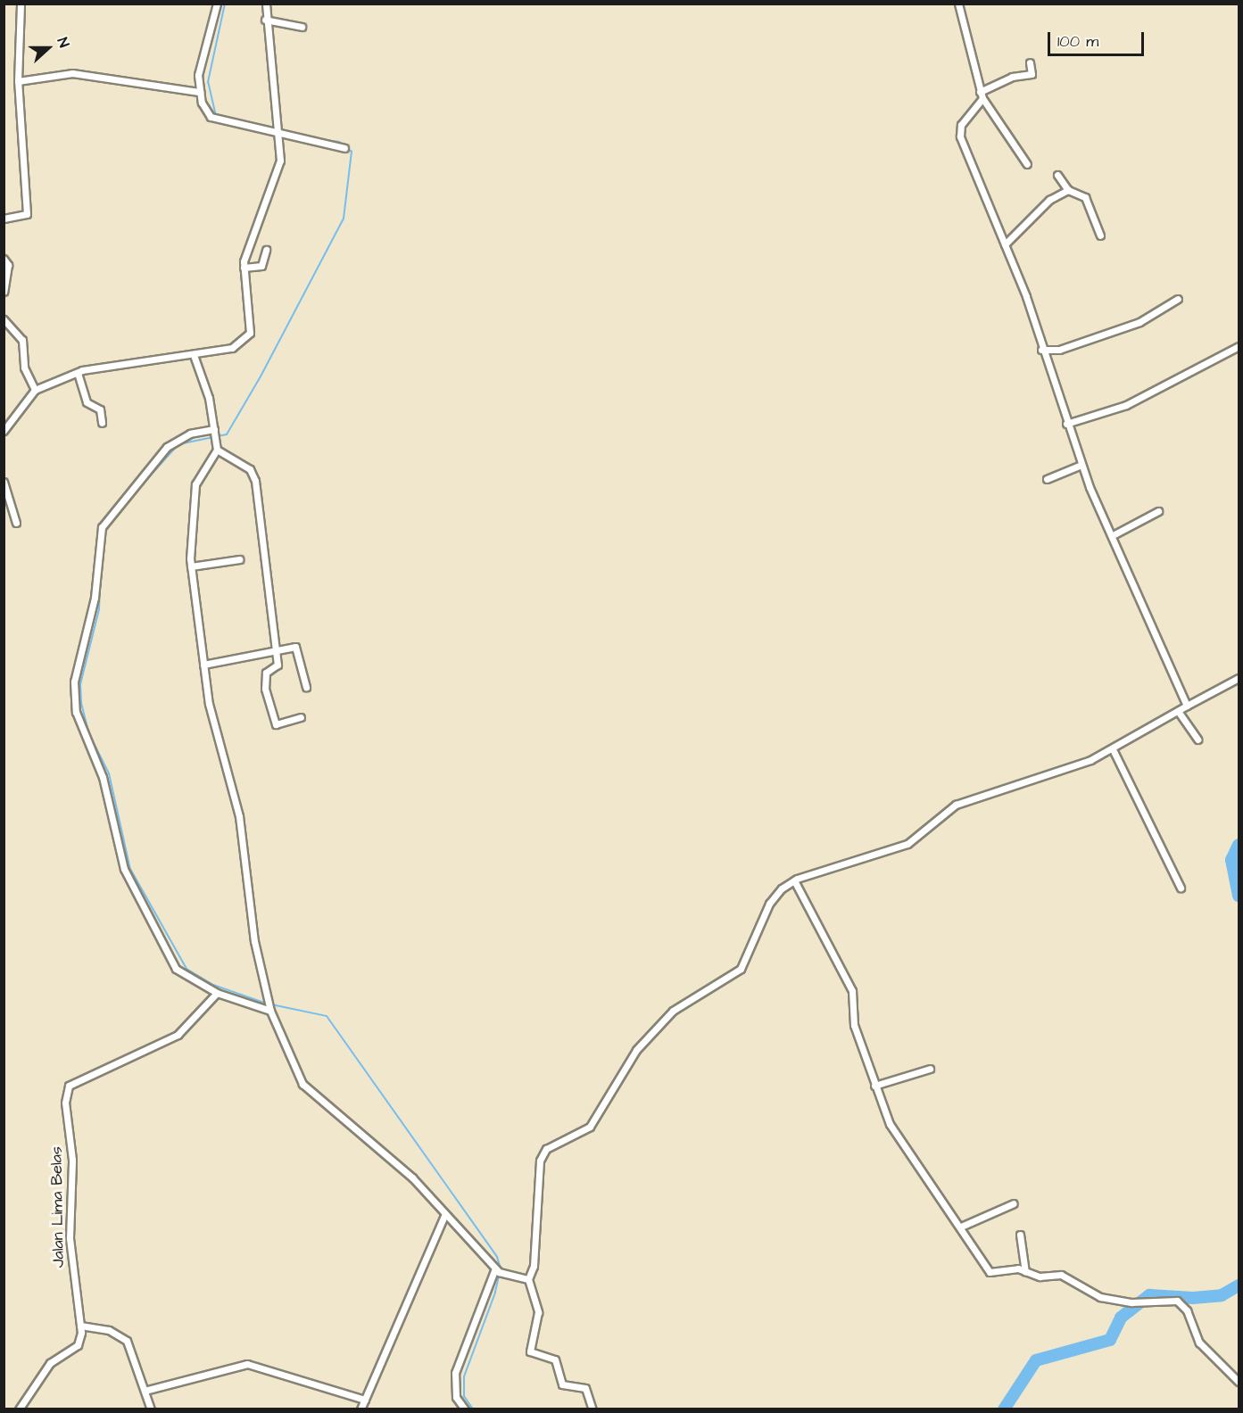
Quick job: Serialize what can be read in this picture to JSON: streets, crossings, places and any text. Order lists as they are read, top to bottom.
{
  "streets": {
    "street": ["Jalan Lima Belas"]
  },
  "scale_bar": "100 m",
  "north": "right"
}
